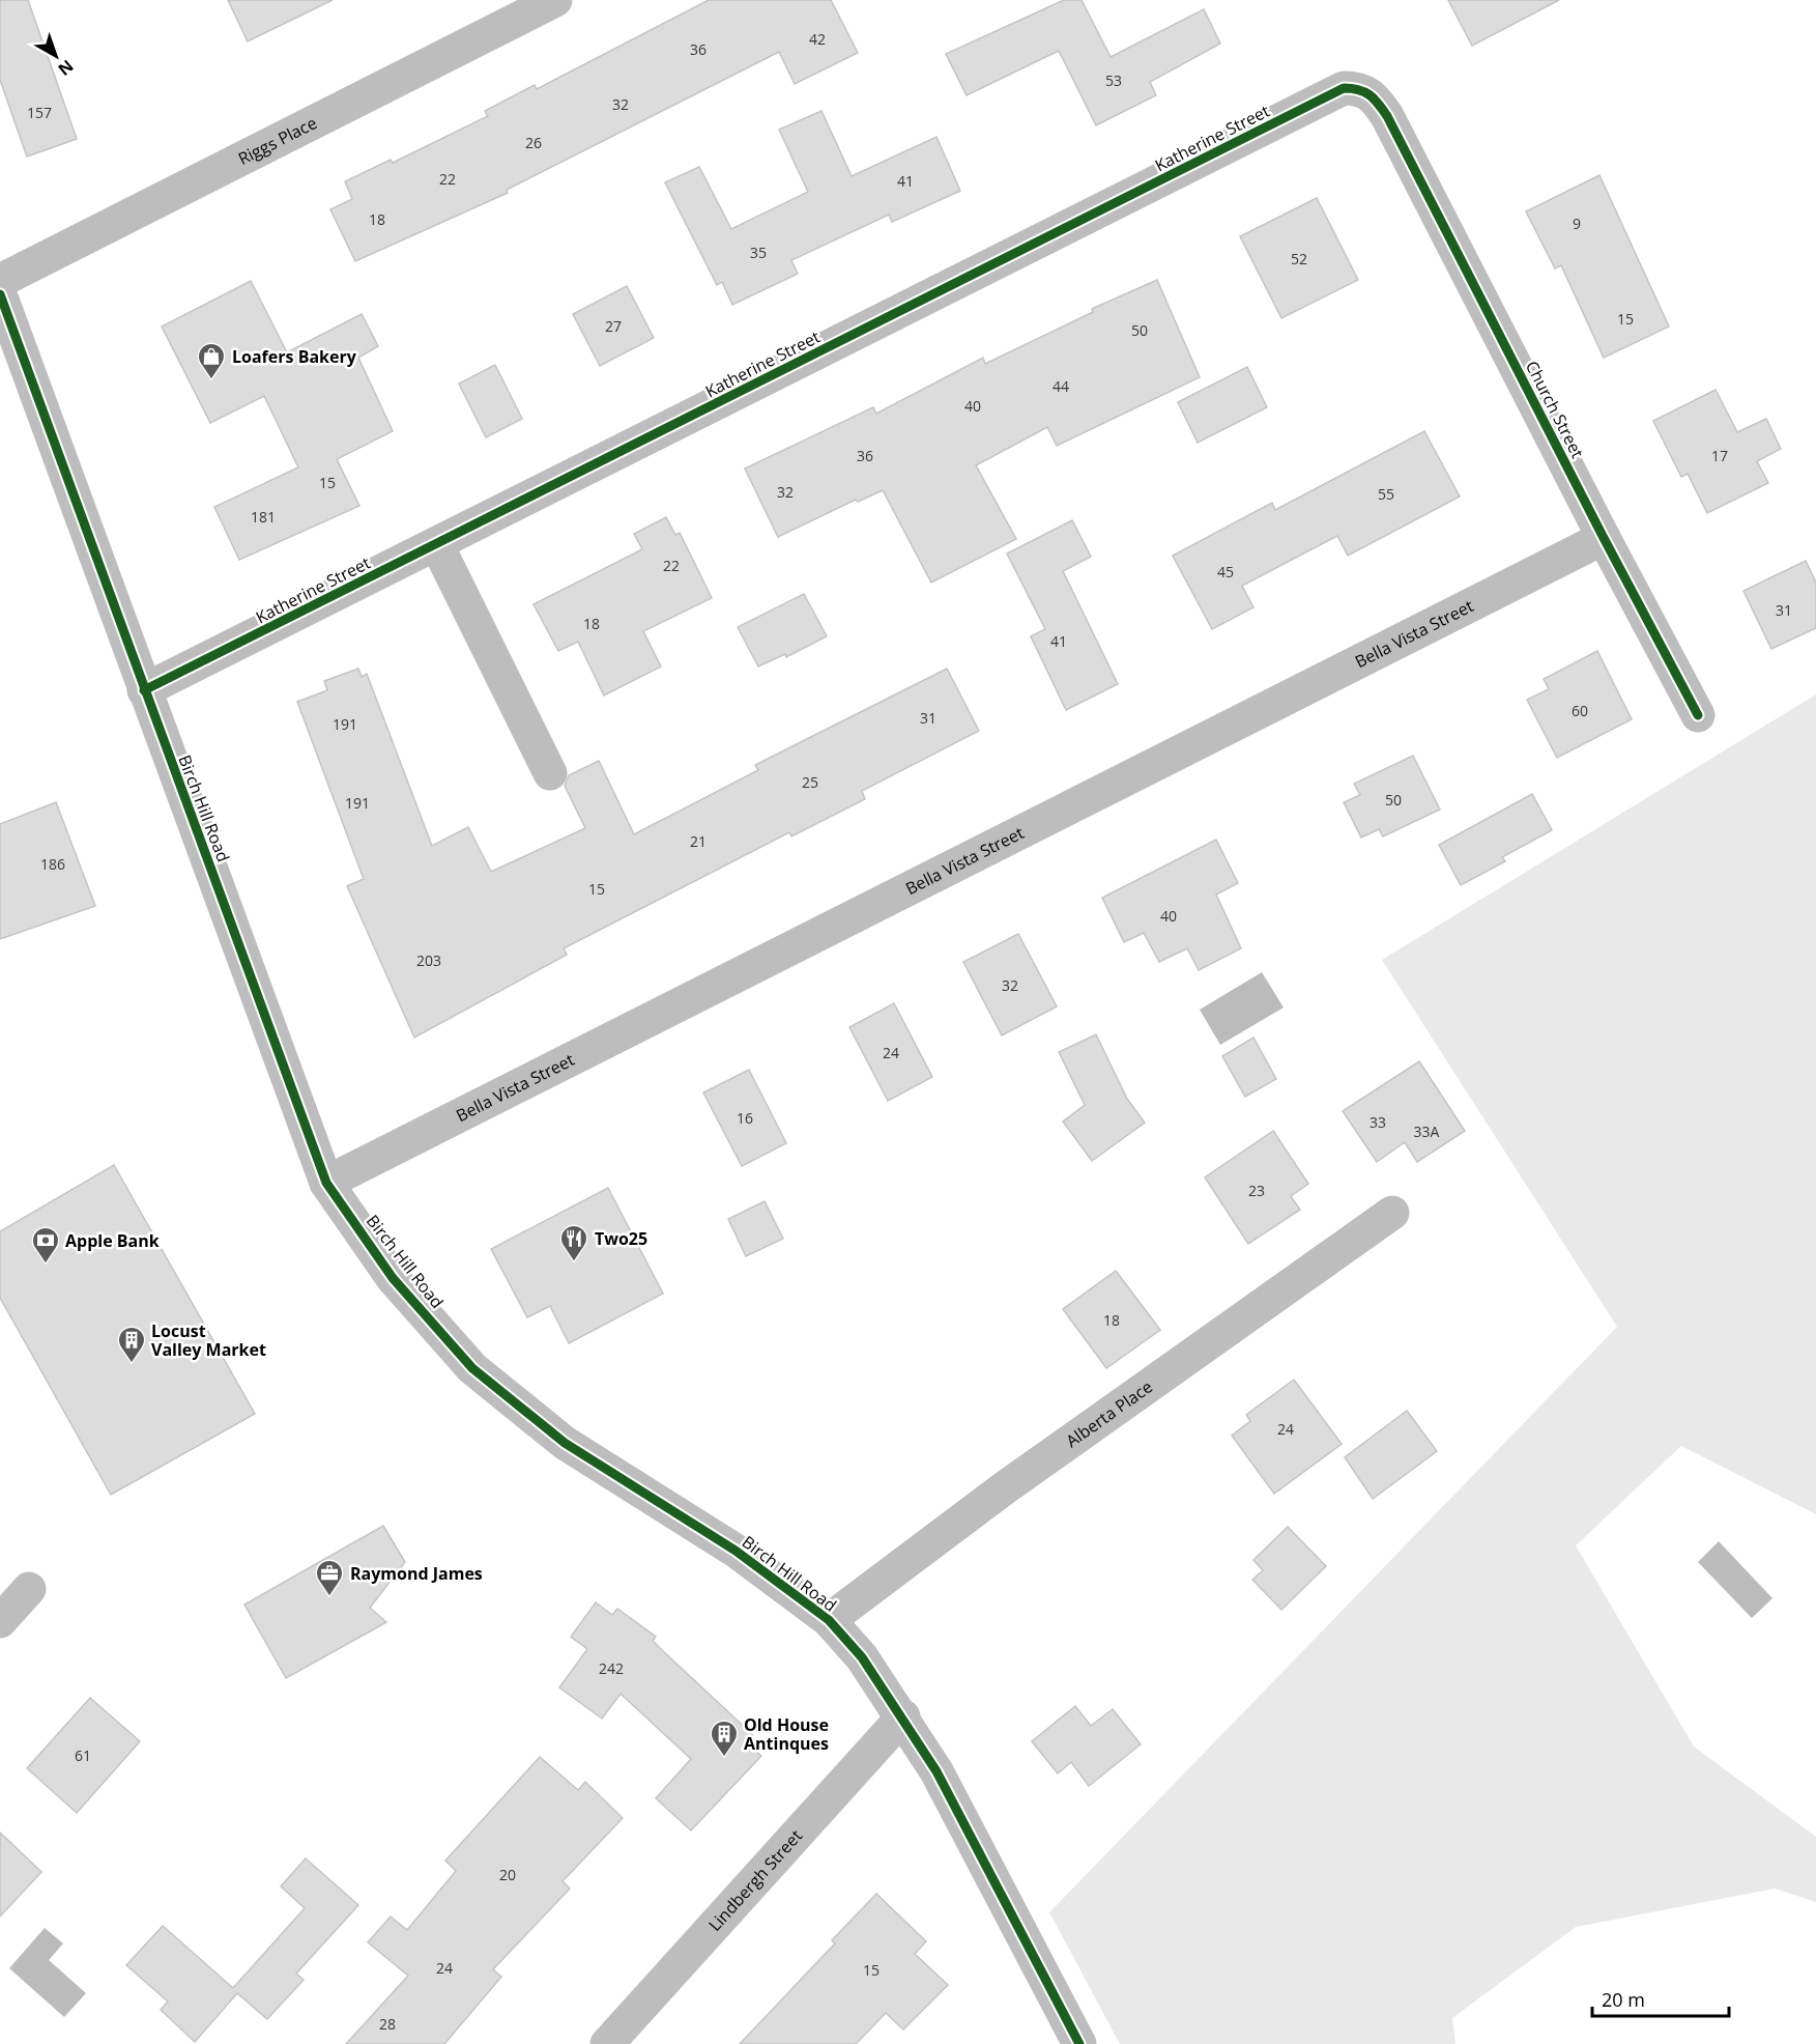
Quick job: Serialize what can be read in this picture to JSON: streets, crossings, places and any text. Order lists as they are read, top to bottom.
{
  "streets": {
    "street": [
      "Katherine Street",
      "Riggs Place",
      "Church Street",
      "Bella Vista Street",
      "Birch Hill Road",
      "Alberta Place",
      "Lindbergh Street"
    ]
  },
  "crossings": [
    ["Katherine Street", "Church Street"],
    ["Katherine Street", "Birch Hill Road"],
    ["Church Street", "Bella Vista Street"],
    ["Bella Vista Street", "Birch Hill Road"],
    ["Birch Hill Road", "Alberta Place"],
    ["Birch Hill Road", "Lindbergh Street"]
  ],
  "places": {
    "shop": ["Loafers Bakery"],
    "restaurant": ["Two25"],
    "bank": ["Apple Bank"],
    "building": ["Locust Valley Market", "Old House Antinques"],
    "office": ["Raymond James"]
  },
  "house_numbers": [
    "42",
    "36",
    "53",
    "32",
    "157",
    "26",
    "22",
    "41",
    "18",
    "9",
    "35",
    "52",
    "15",
    "27",
    "50",
    "44",
    "40",
    "36",
    "17",
    "15",
    "32",
    "55",
    "181",
    "22",
    "45",
    "31",
    "18",
    "41",
    "60",
    "31",
    "191",
    "25",
    "50",
    "191",
    "21",
    "186",
    "15",
    "40",
    "203",
    "32",
    "24",
    "16",
    "33",
    "33A",
    "23",
    "18",
    "24",
    "242",
    "61",
    "20",
    "24",
    "15",
    "28"
  ],
  "scale_bar": "20 m",
  "north": "bottom right"
}
